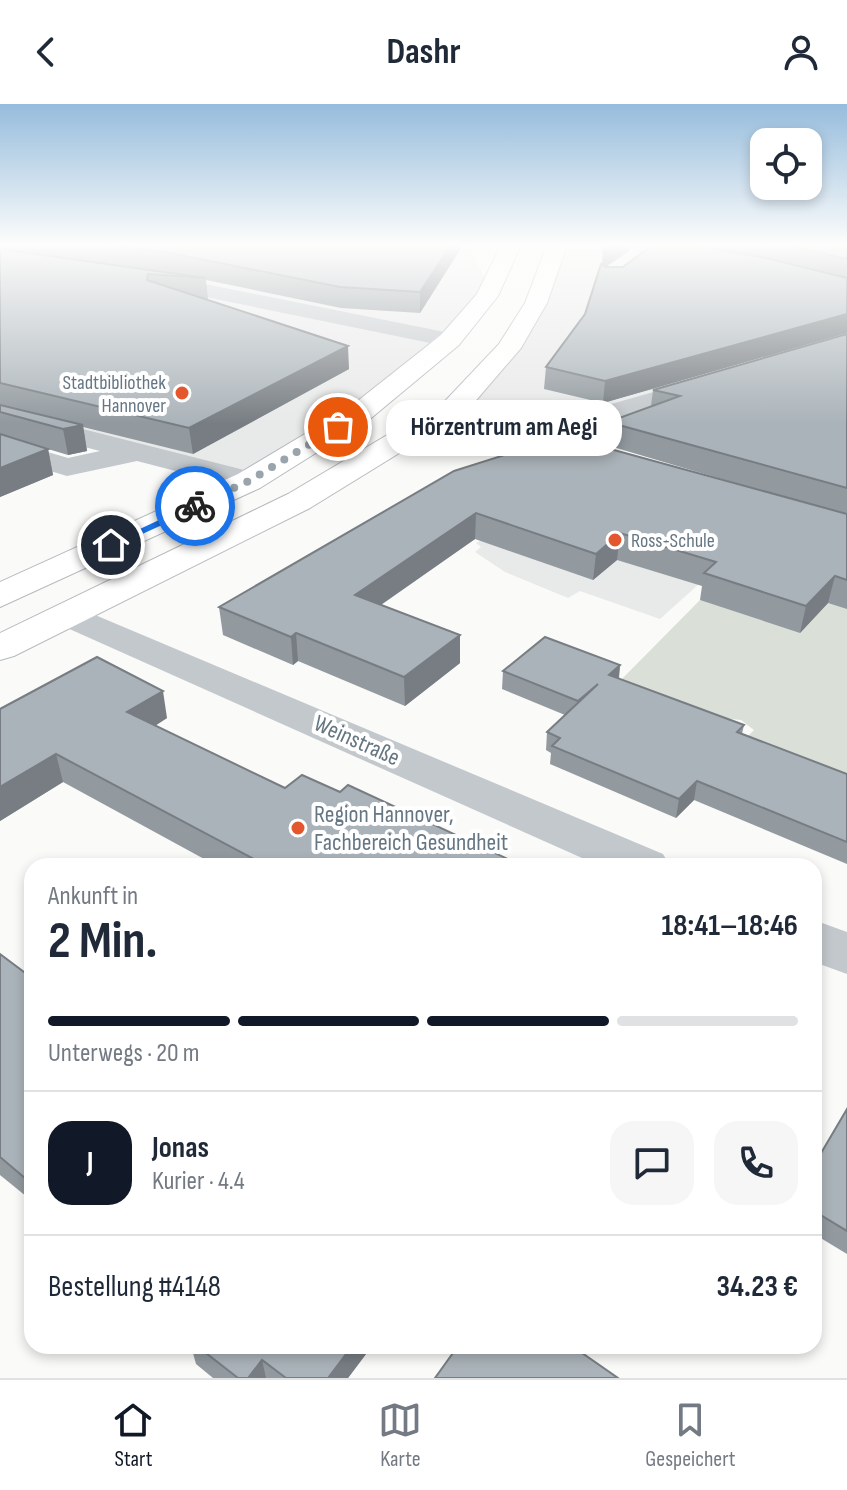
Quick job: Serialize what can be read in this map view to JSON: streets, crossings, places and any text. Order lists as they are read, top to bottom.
{
  "streets": {
    "street": ["Weinstraße"]
  },
  "places": [
    "Stadtbibliothek Hannover",
    "Hörzentrum am Aegi",
    "Ross-Schule",
    "Region Hannover, Fachbereich Gesundheit"
  ],
  "page": {
    "header": "Dashr",
    "bubble": "Hörzentrum am Aegi",
    "heading": ["2 Min.", "Ankunft in", "18:41–18:46"],
    "panel": [
      "Jonas",
      "Kurier · 4.4",
      "Bestellung #4148",
      "34.23 €"
    ],
    "bar": "Unterwegs · 20 m",
    "round": "J",
    "tabs": ["Start", "Karte", "Gespeichert"]
  }
}
